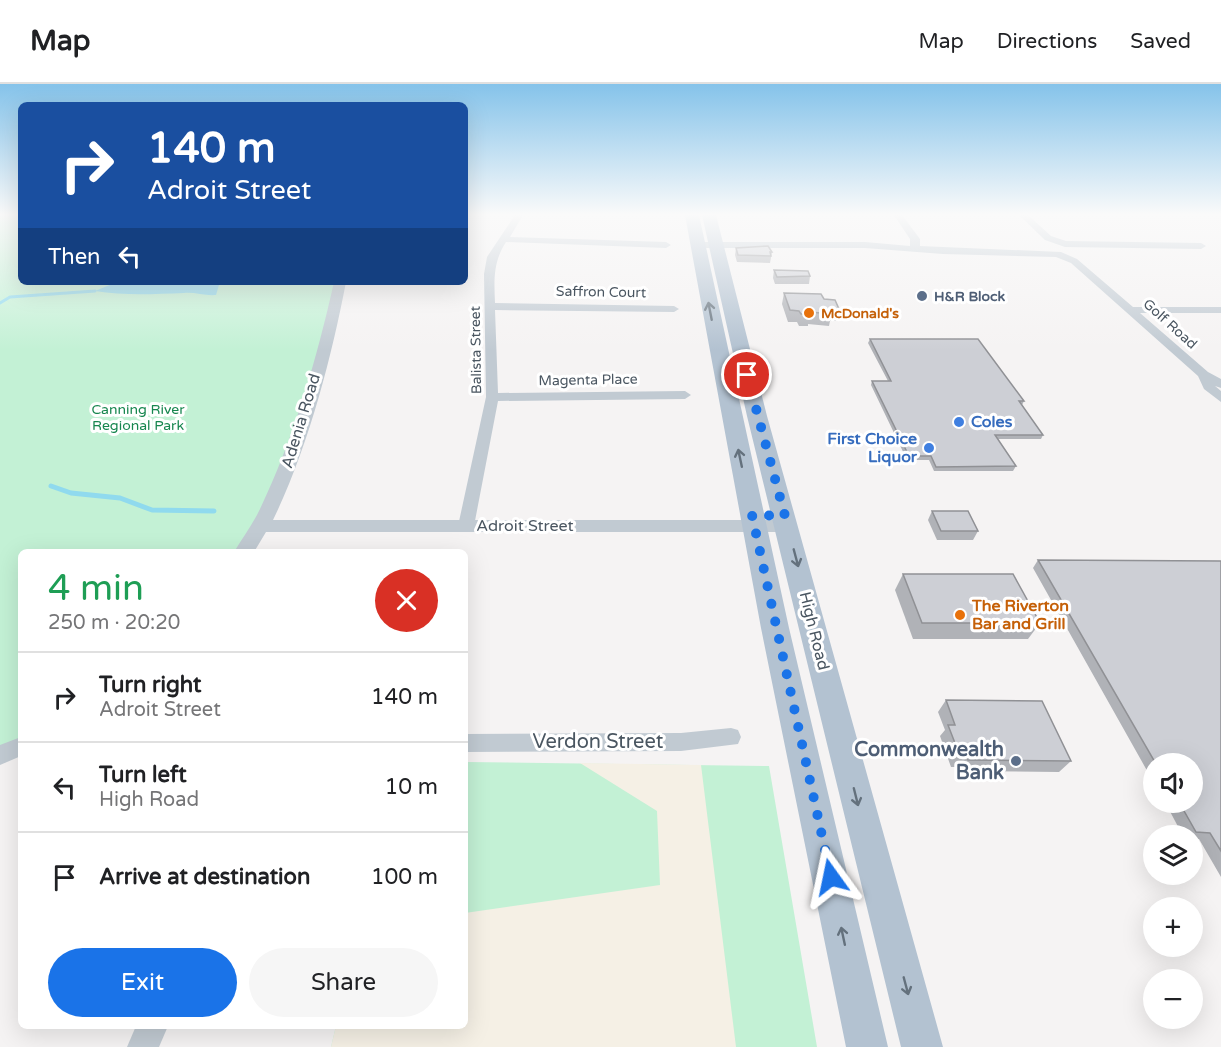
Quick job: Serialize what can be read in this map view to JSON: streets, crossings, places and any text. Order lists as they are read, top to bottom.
{
  "streets": {
    "main road": ["High Road"],
    "street": [
      "Saffron Court",
      "Golf Road",
      "Balista Street",
      "Magenta Place",
      "Adenia Road",
      "Adroit Street",
      "Verdon Street"
    ]
  },
  "crossings": [
    ["Saffron Court", "Balista Street"],
    ["Balista Street", "Magenta Place"],
    ["Balista Street", "Adroit Street"],
    ["Adenia Road", "Adroit Street"],
    ["Adroit Street", "High Road"]
  ],
  "parks": ["Canning River Regional Park"],
  "places": [
    "H&R Block",
    "McDonald's",
    "Coles",
    "First Choice Liquor",
    "The Riverton Bar and Grill",
    "Commonwealth Bank"
  ],
  "page": {
    "header": "Map",
    "nav": ["Map", "Directions", "Saved"],
    "turn": ["140 m", "Adroit Street"],
    "then": "Then",
    "heading": ["4 min", "250 m · 20:20"],
    "list": [
      {
        "name": "Turn right",
        "note": "Adroit Street",
        "value": "140 m"
      },
      {
        "name": "Turn left",
        "note": "High Road",
        "value": "10 m"
      },
      {
        "name": "Arrive at destination",
        "value": "100 m"
      }
    ],
    "map_buttons": ["+", "−"],
    "buttons": ["Exit", "Share"]
  }
}
